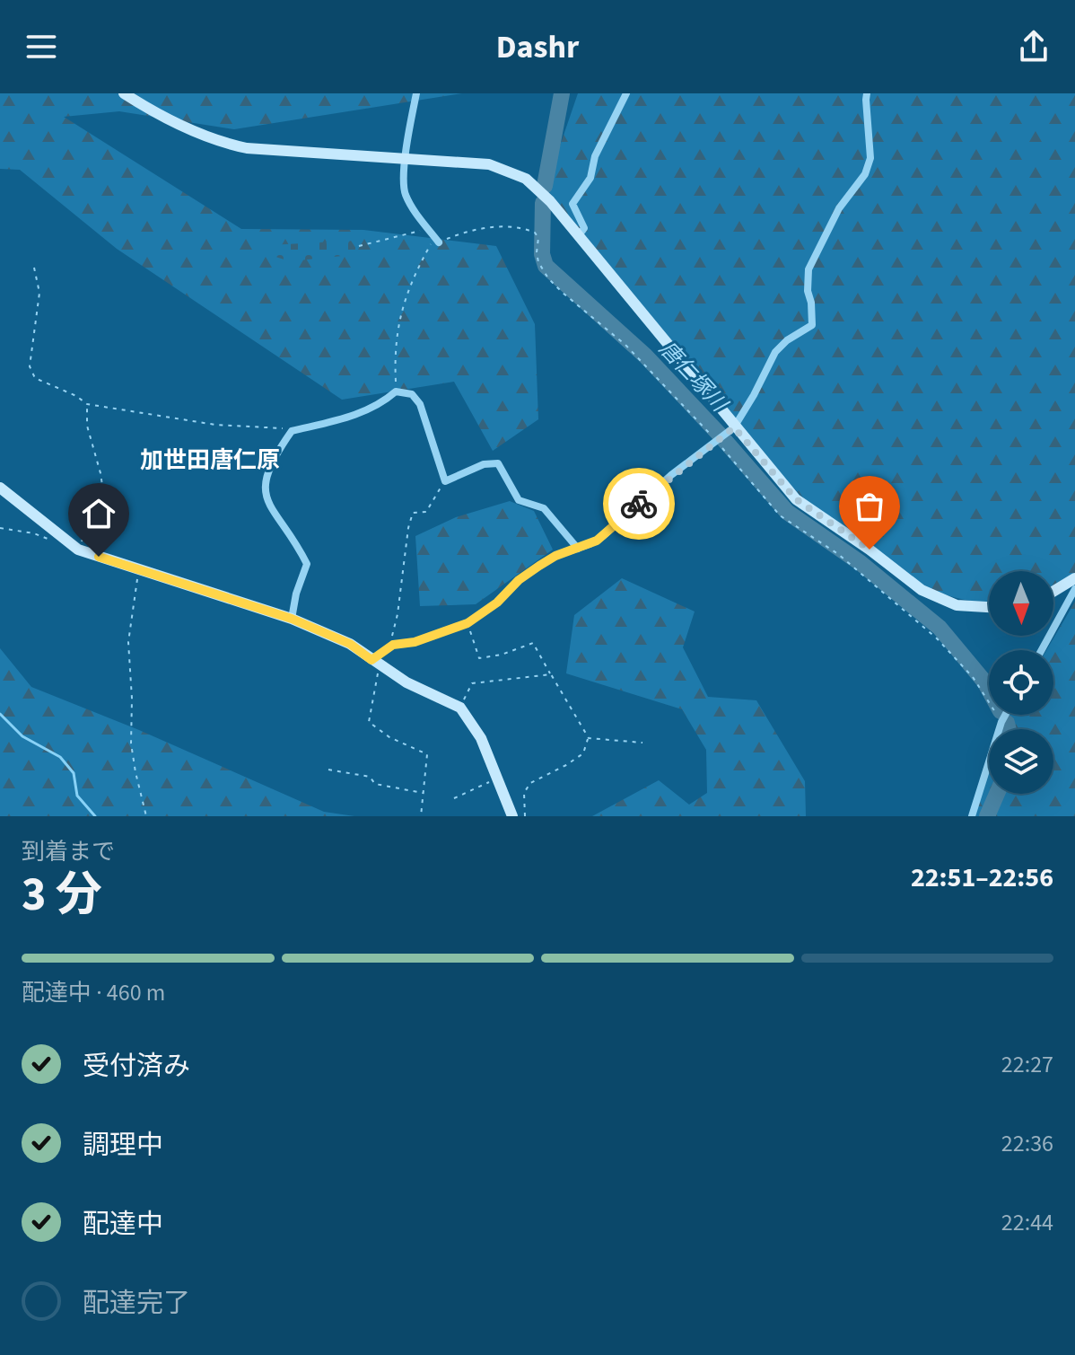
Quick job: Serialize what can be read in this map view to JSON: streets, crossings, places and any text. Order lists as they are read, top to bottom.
{
  "districts": ["加世田唐仁原"],
  "water": ["唐仁塚川"],
  "north": "bottom",
  "page": {
    "header": "Dashr",
    "heading": ["3 分", "到着まで", "22:51–22:56"],
    "bar": "配達中 · 460 m",
    "list": [
      ["受付済み", "22:27"],
      ["調理中", "22:36"],
      ["配達中", "22:44"],
      "配達完了"
    ]
  }
}
